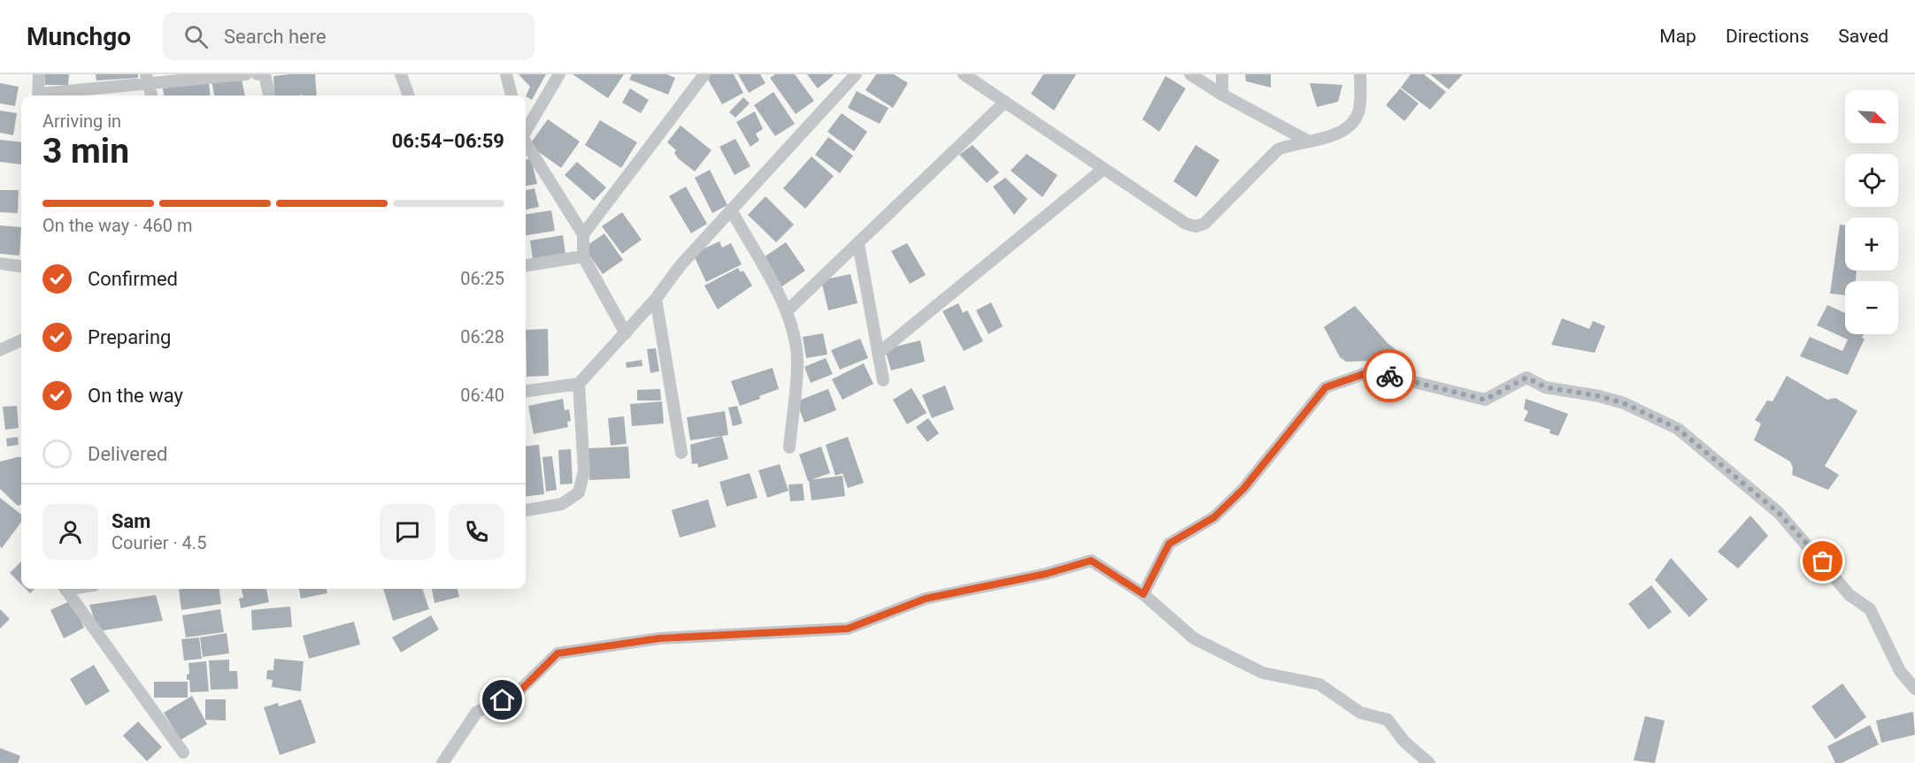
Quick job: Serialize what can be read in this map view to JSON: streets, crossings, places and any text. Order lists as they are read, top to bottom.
{
  "north": "bottom right",
  "page": {
    "header": "Munchgo",
    "search": "Search here",
    "nav": ["Map", "Directions", "Saved"],
    "map_buttons": ["+", "−"],
    "heading": ["3 min", "Arriving in", "06:54–06:59"],
    "panel": ["Sam", "Courier · 4.5"],
    "bar": "On the way · 460 m",
    "list": [
      ["Confirmed", "06:25"],
      ["Preparing", "06:28"],
      ["On the way", "06:40"],
      "Delivered"
    ]
  }
}
